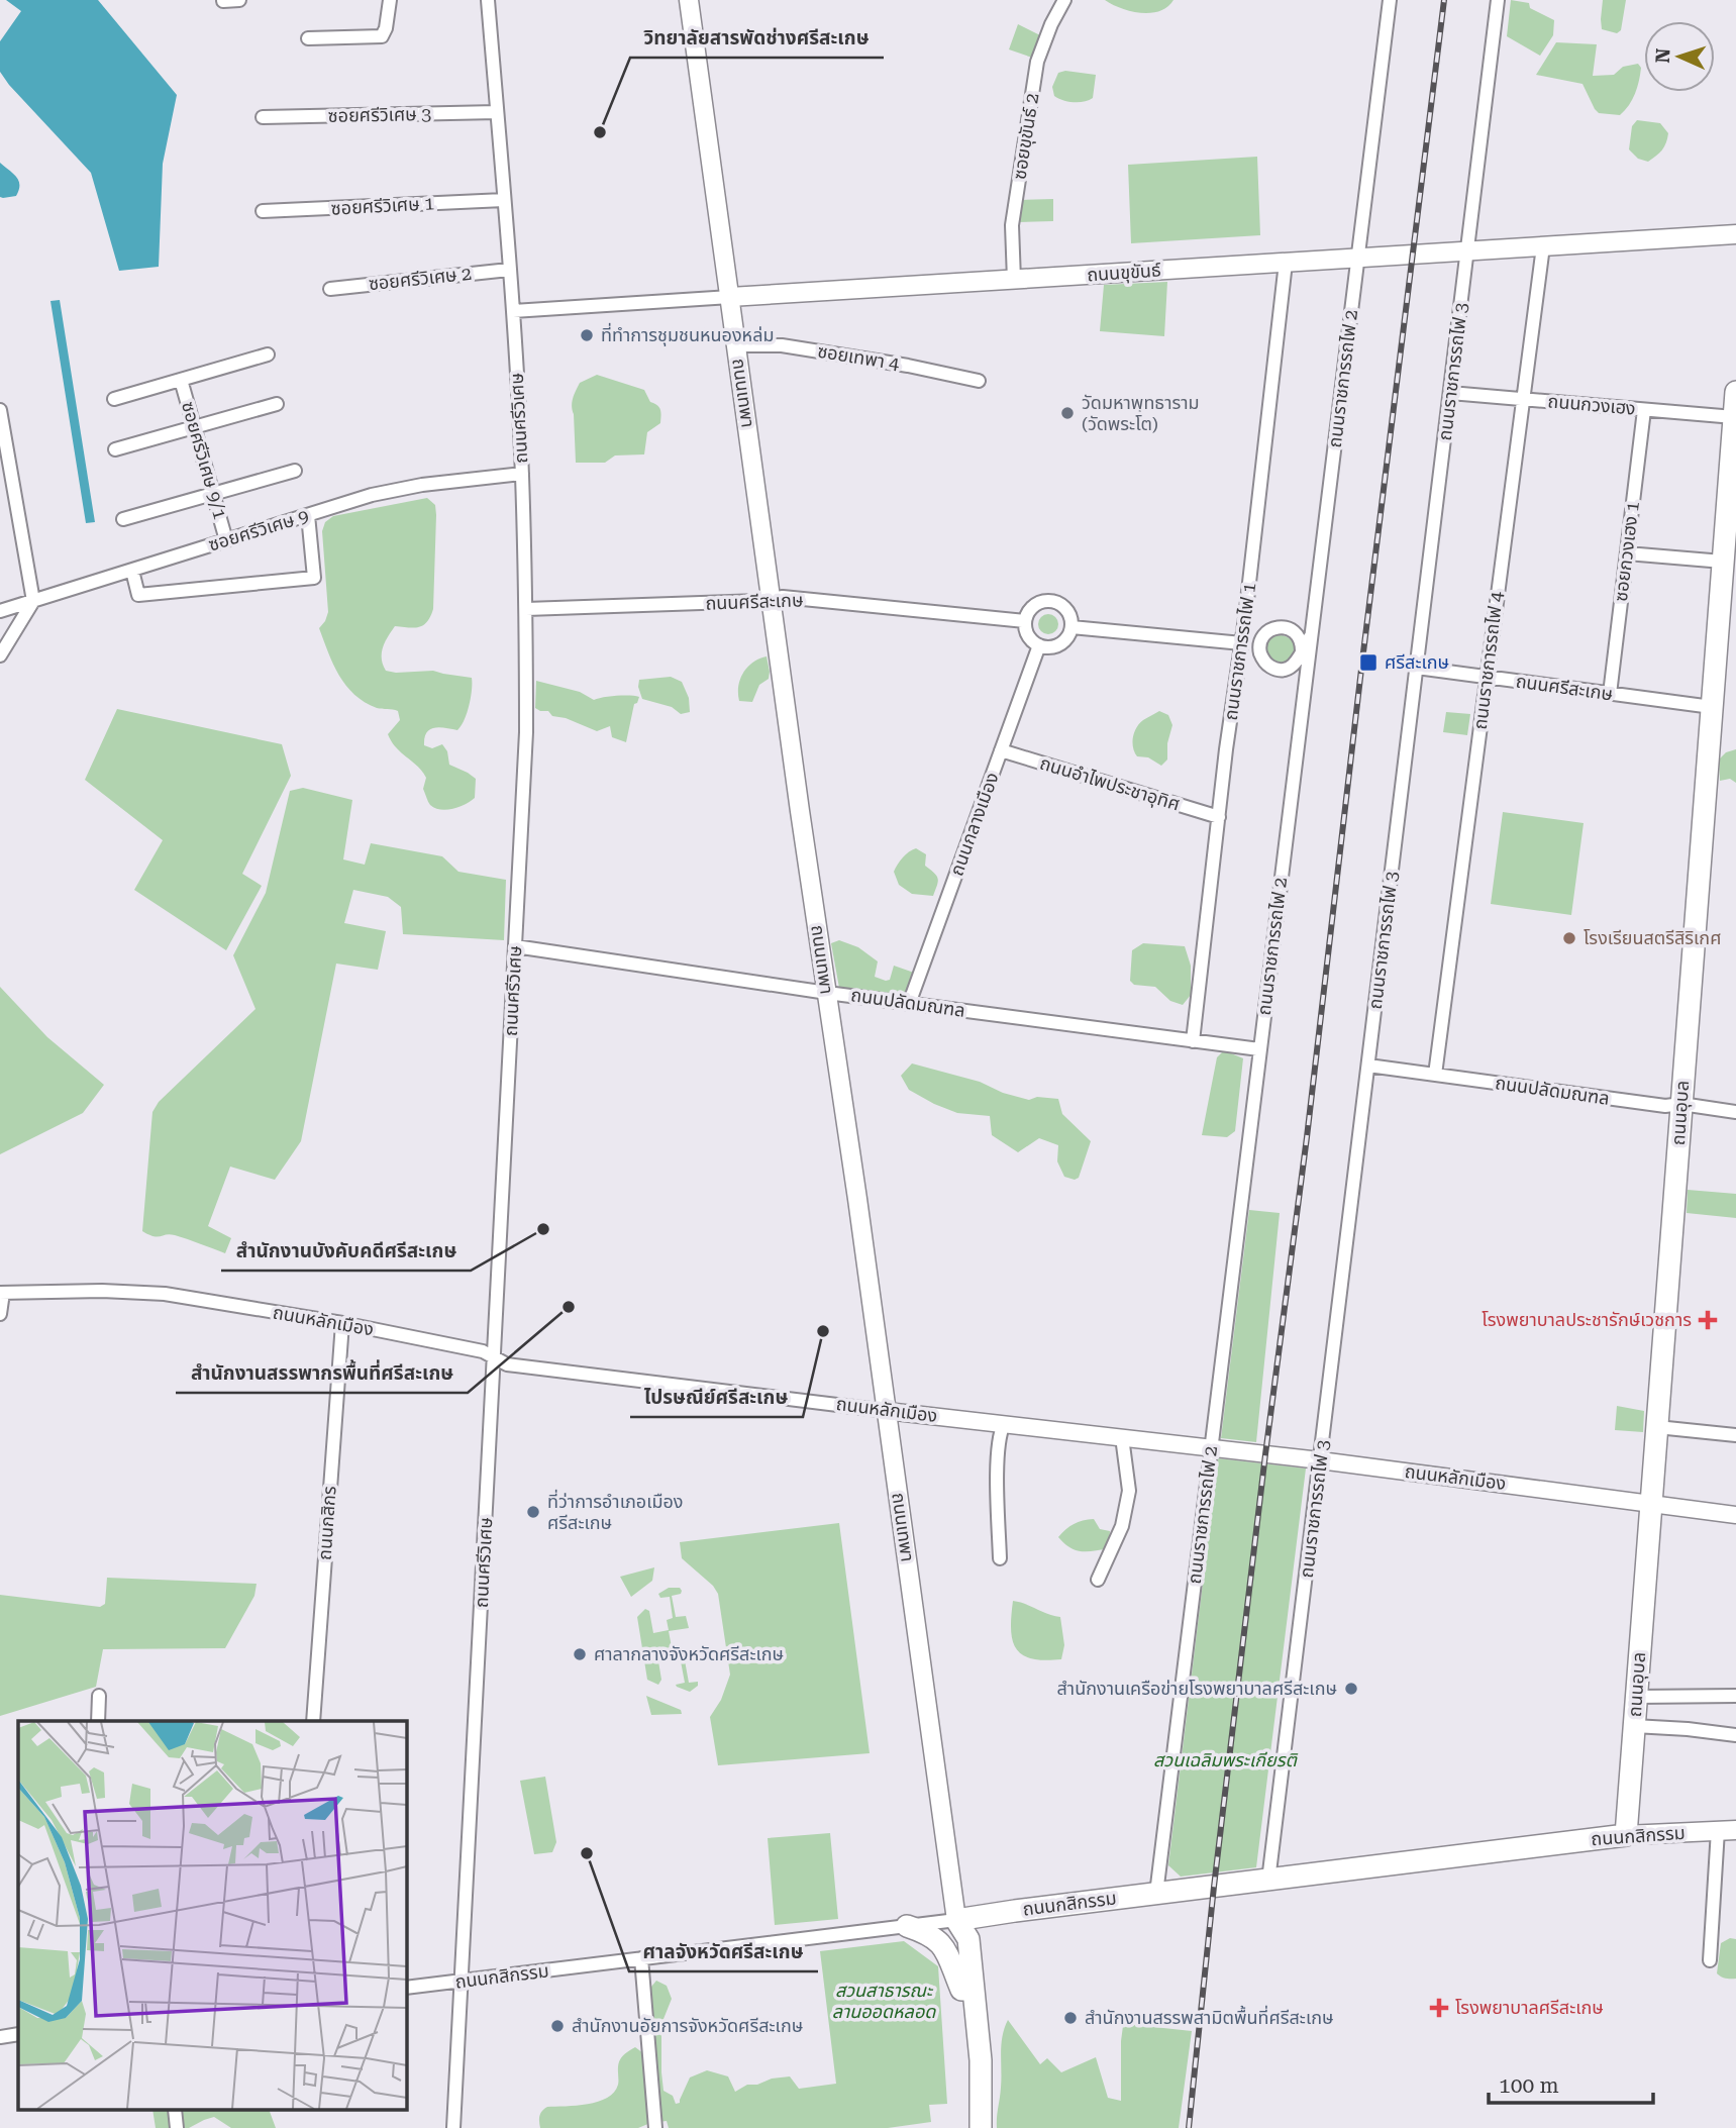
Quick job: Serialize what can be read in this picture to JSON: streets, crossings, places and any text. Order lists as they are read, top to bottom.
{
  "streets": {
    "main road": [
      "ถนนขุขันธ์",
      "ถนนเทพา",
      "ถนนอุบล",
      "ถนนกสิกรรม"
    ],
    "street": [
      "ซอยศรีวิเศษ 3",
      "ซอยขุขันธ์ 2",
      "ซอยศรีวิเศษ 1",
      "ซอยศรีวิเศษ 2",
      "ซอยเทพา 4",
      "ถนนราชการรถไฟ 3",
      "ถนนราชการรถไฟ 2",
      "ถนนกวงเฮง",
      "ถนนศรีวิเศษ",
      "ซอยศรีวิเศษ 9/1",
      "ซอยศรีวิเศษ 9",
      "ซอยกวงเฮง 1",
      "ถนนศรีสะเกษ",
      "ถนนราชการรถไฟ 1",
      "ถนนราชการรถไฟ 4",
      "ถนนอำไพประชาอุทิศ",
      "ถนนกลางเมือง",
      "ถนนปลัดมณฑล",
      "ถนนหลักเมือง",
      "ถนนกสิกร"
    ]
  },
  "crossings": [
    ["ซอยศรีวิเศษ 3", "ถนนศรีวิเศษ"],
    ["ซอยขุขันธ์ 2", "ถนนขุขันธ์"],
    ["ซอยศรีวิเศษ 1", "ถนนศรีวิเศษ"],
    ["ถนนขุขันธ์", "ถนนราชการรถไฟ 3"],
    ["ถนนขุขันธ์", "ถนนราชการรถไฟ 2"],
    ["ถนนขุขันธ์", "ถนนเทพา"],
    ["ถนนขุขันธ์", "ถนนศรีวิเศษ"],
    ["ถนนขุขันธ์", "ถนนราชการรถไฟ 1"],
    ["ถนนขุขันธ์", "ถนนราชการรถไฟ 4"],
    ["ซอยศรีวิเศษ 2", "ถนนศรีวิเศษ"],
    ["ซอยเทพา 4", "ถนนเทพา"],
    ["ถนนราชการรถไฟ 3", "ถนนกวงเฮง"],
    ["ถนนราชการรถไฟ 3", "ถนนศรีสะเกษ"],
    ["ถนนราชการรถไฟ 3", "ถนนปลัดมณฑล"],
    ["ถนนราชการรถไฟ 3", "ถนนหลักเมือง"],
    ["ถนนราชการรถไฟ 3", "ถนนกสิกรรม"],
    ["ถนนราชการรถไฟ 2", "ถนนปลัดมณฑล"],
    ["ถนนราชการรถไฟ 2", "ถนนหลักเมือง"],
    ["ถนนราชการรถไฟ 2", "ถนนกสิกรรม"],
    ["ถนนเทพา", "ถนนศรีสะเกษ"],
    ["ถนนเทพา", "ถนนปลัดมณฑล"],
    ["ถนนเทพา", "ถนนหลักเมือง"],
    ["ถนนเทพา", "ถนนกสิกรรม"],
    ["ถนนกวงเฮง", "ซอยกวงเฮง 1"],
    ["ถนนกวงเฮง", "ถนนราชการรถไฟ 4"],
    ["ถนนกวงเฮง", "ถนนอุบล"],
    ["ถนนศรีวิเศษ", "ซอยศรีวิเศษ 9"],
    ["ถนนศรีวิเศษ", "ถนนศรีสะเกษ"],
    ["ถนนศรีวิเศษ", "ถนนปลัดมณฑล"],
    ["ถนนศรีวิเศษ", "ถนนหลักเมือง"],
    ["ถนนศรีวิเศษ", "ถนนกสิกรรม"],
    ["ซอยศรีวิเศษ 9/1", "ซอยศรีวิเศษ 9"],
    ["ซอยกวงเฮง 1", "ถนนศรีสะเกษ"],
    ["ถนนศรีสะเกษ", "ถนนราชการรถไฟ 4"],
    ["ถนนศรีสะเกษ", "ถนนกลางเมือง"],
    ["ถนนศรีสะเกษ", "ถนนอุบล"],
    ["ถนนราชการรถไฟ 1", "ถนนอำไพประชาอุทิศ"],
    ["ถนนราชการรถไฟ 1", "ถนนปลัดมณฑล"],
    ["ถนนราชการรถไฟ 4", "ถนนปลัดมณฑล"],
    ["ถนนอำไพประชาอุทิศ", "ถนนกลางเมือง"],
    ["ถนนกลางเมือง", "ถนนปลัดมณฑล"],
    ["ถนนปลัดมณฑล", "ถนนอุบล"],
    ["ถนนอุบล", "ถนนหลักเมือง"],
    ["ถนนอุบล", "ถนนกสิกรรม"],
    ["ถนนหลักเมือง", "ถนนกสิกร"]
  ],
  "parks": ["สวนเฉลิมพระเกียรติ", "สวนสาธารณะ ลานออดหลอด"],
  "places": {
    "other": [
      "วิทยาลัยสารพัดช่างศรีสะเกษ",
      "ที่ทำการชุมชนหนองหล่ม",
      "วัดมหาพุทธาราม (วัดพระโต)",
      "โรงเรียนสตรีสิริเกศ",
      "สำนักงานบังคับคดีศรีสะเกษ",
      "สำนักงานสรรพากรพื้นที่ศรีสะเกษ",
      "ไปรษณีย์ศรีสะเกษ",
      "ที่ว่าการอำเภอเมือง ศรีสะเกษ",
      "ศาลากลางจังหวัดศรีสะเกษ",
      "สำนักงานเครือข่ายโรงพยาบาลศรีสะเกษ",
      "ศาลจังหวัดศรีสะเกษ",
      "สำนักงานสรรพสามิตพื้นที่ศรีสะเกษ",
      "สำนักงานอัยการจังหวัดศรีสะเกษ"
    ],
    "transit": ["ศรีสะเกษ"],
    "health": ["โรงพยาบาลประชารักษ์เวชการ", "โรงพยาบาลศรีสะเกษ"]
  },
  "scale_bar": "100 m",
  "north": "left"
}
